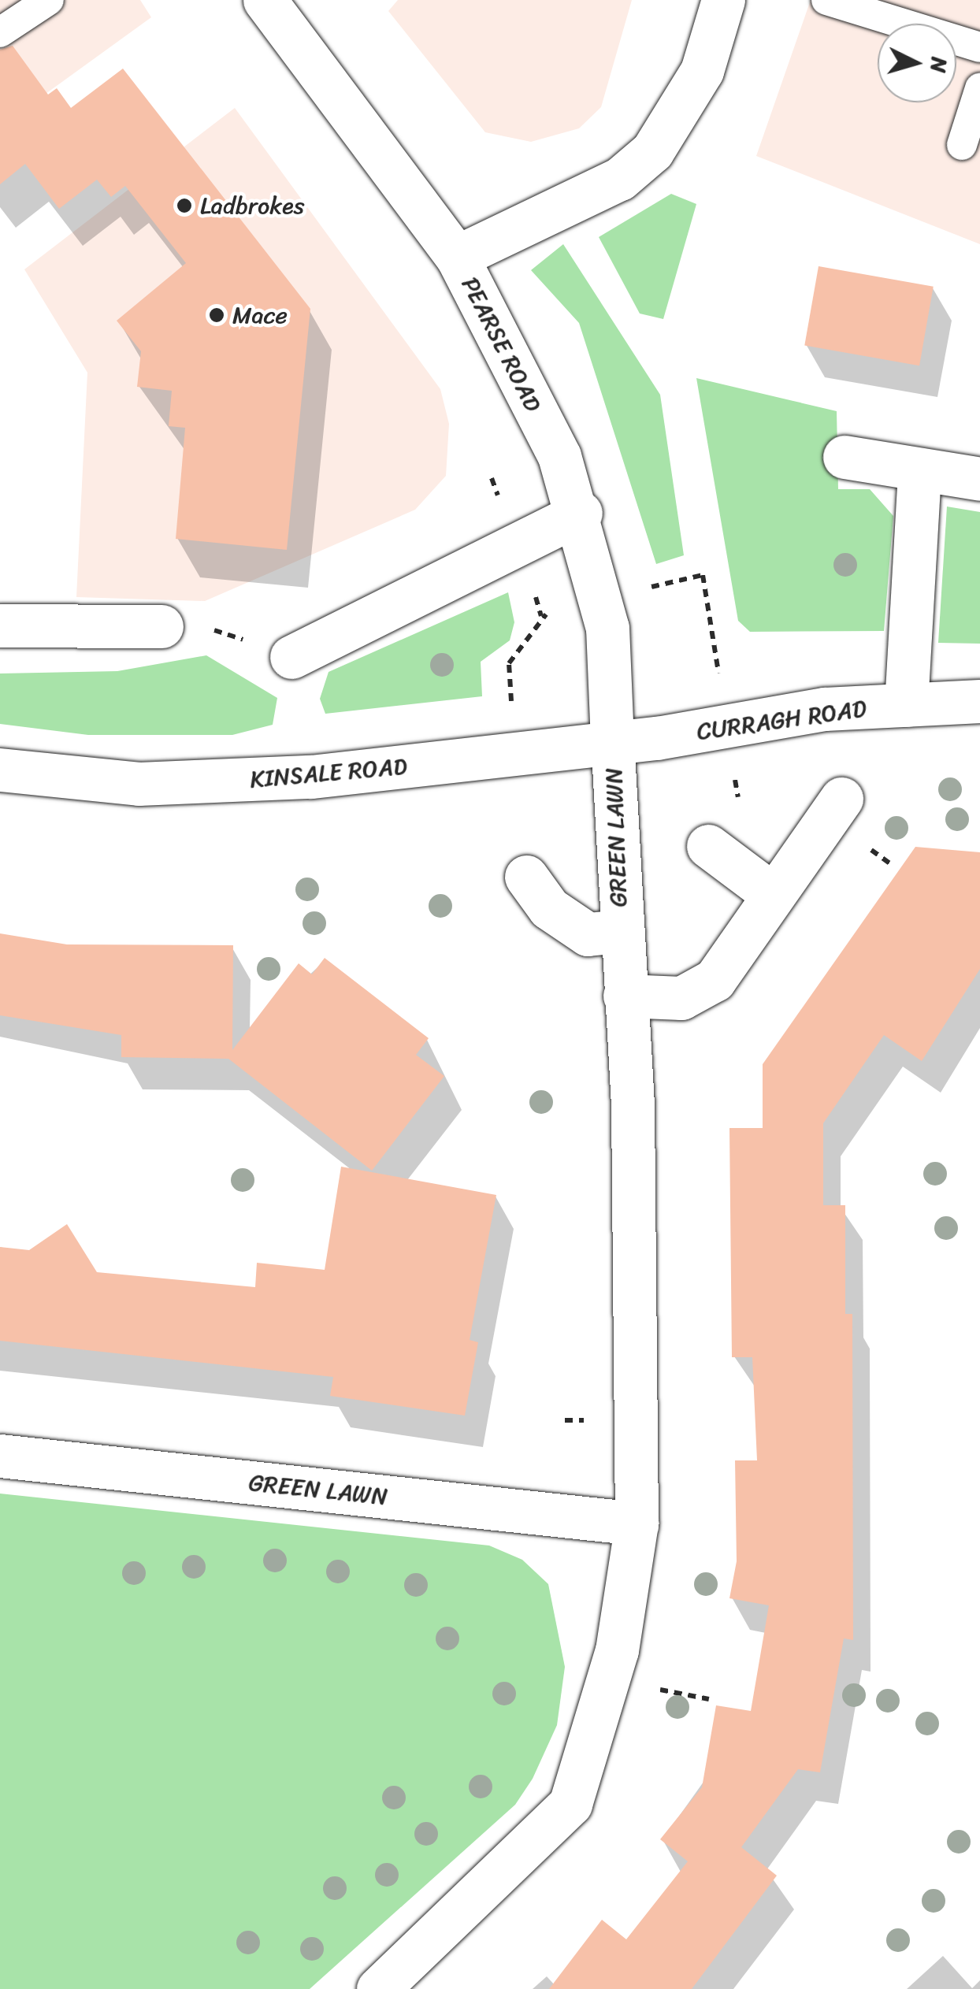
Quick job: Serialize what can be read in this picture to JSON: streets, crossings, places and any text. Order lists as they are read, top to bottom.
{
  "streets": {
    "street": [
      "PEARSE ROAD",
      "CURRAGH ROAD",
      "KINSALE ROAD",
      "GREEN LAWN"
    ]
  },
  "crossings": [
    ["PEARSE ROAD", "KINSALE ROAD"],
    ["PEARSE ROAD", "GREEN LAWN"],
    ["CURRAGH ROAD", "KINSALE ROAD"],
    ["KINSALE ROAD", "GREEN LAWN"]
  ],
  "places": ["Ladbrokes", "Mace"],
  "north": "right"
}
